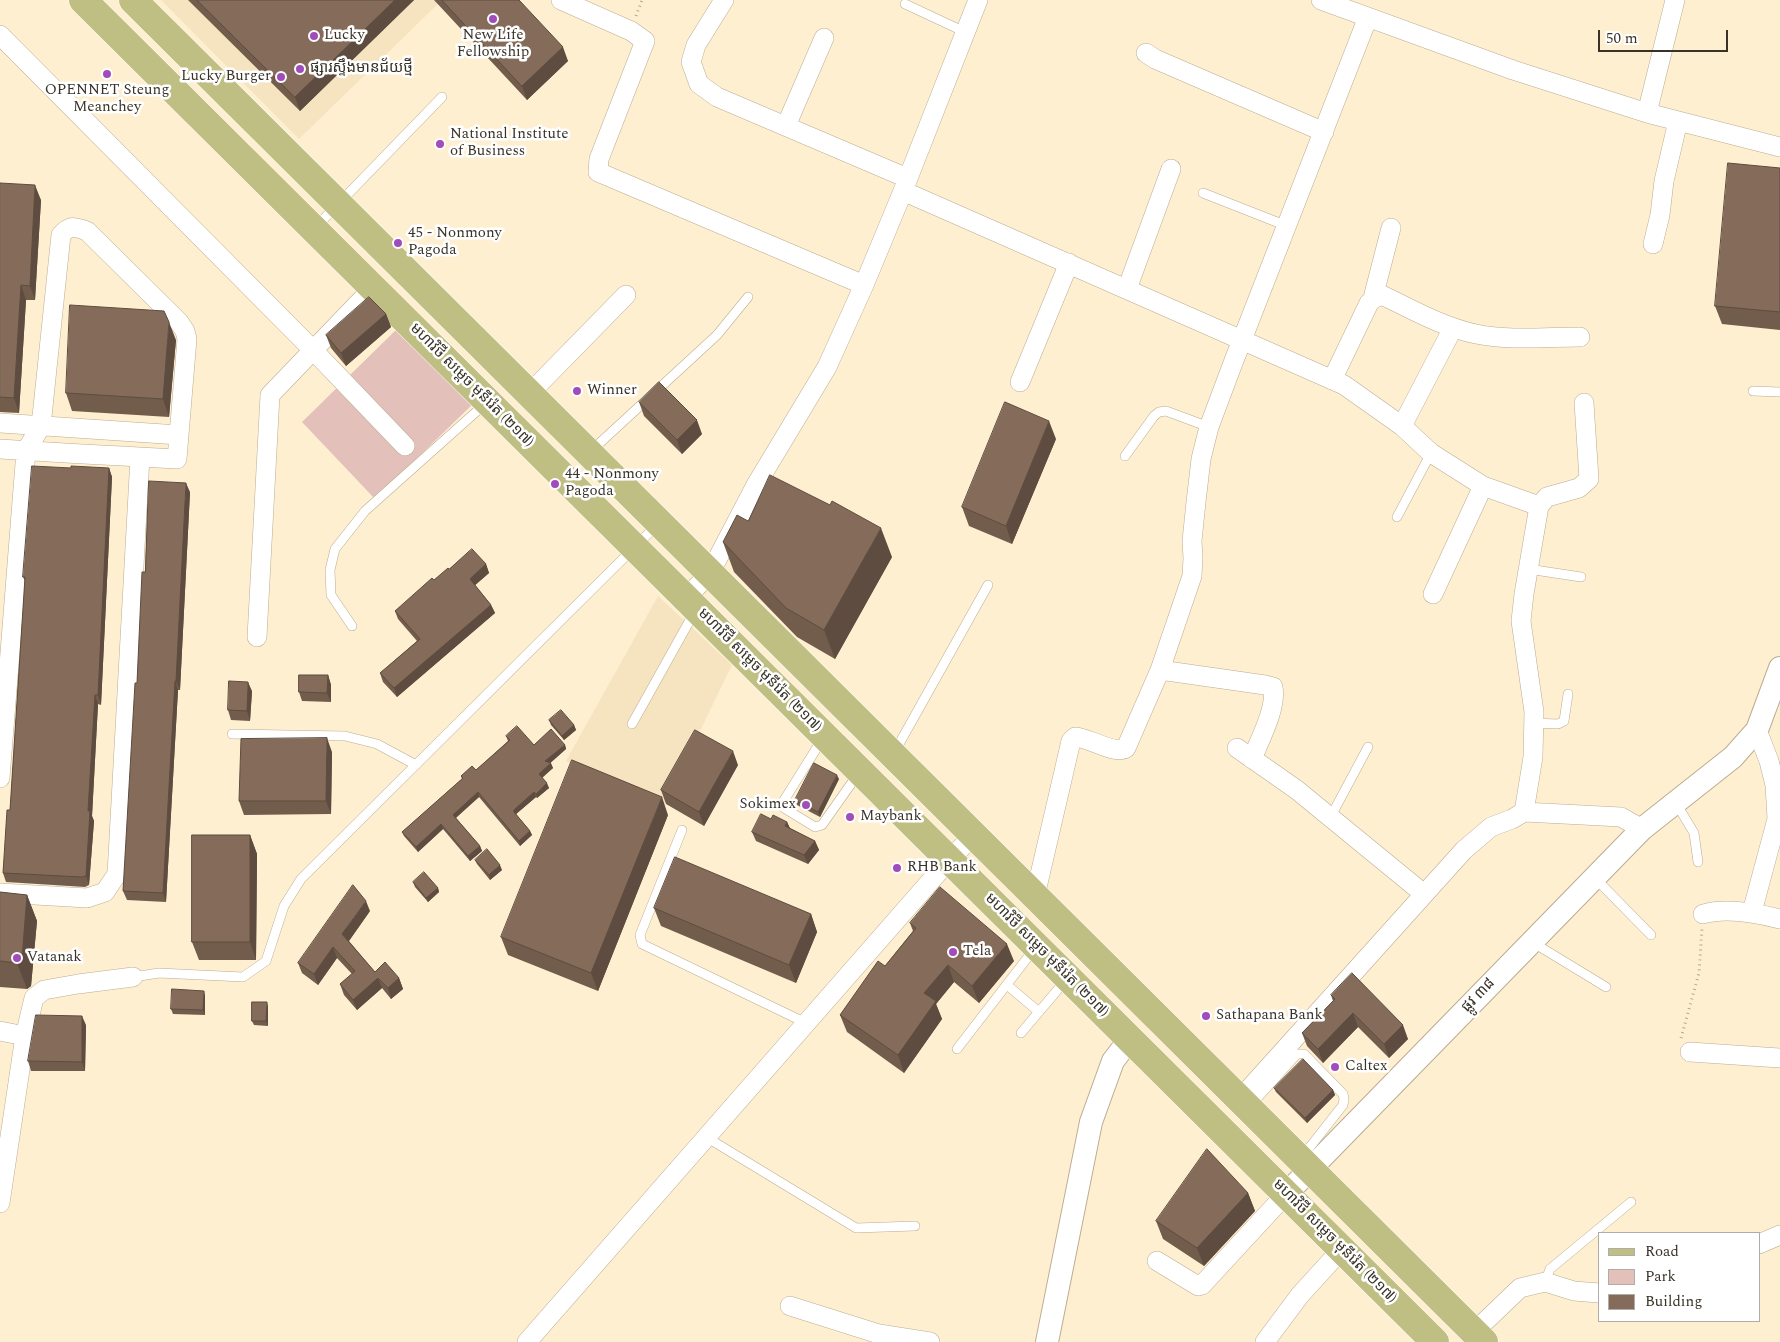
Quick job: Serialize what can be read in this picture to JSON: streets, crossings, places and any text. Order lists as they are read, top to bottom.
{
  "streets": {
    "main road": ["មហាវិថី សម្តេច មុនីរ៉េត (២១៧)"],
    "street": ["ផ្លូវ ៣៨"]
  },
  "crossings": [
    ["មហាវិថី សម្តេច មុនីរ៉េត (២១៧)", "ផ្លូវ ៣៨"]
  ],
  "places": [
    "New Life Fellowship",
    "Lucky",
    "ផ្សារស្ទឹងមានជ័យថ្មី",
    "OPENNET Steung Meanchey",
    "Lucky Burger",
    "National Institute of Business",
    "45 - Nonmony Pagoda",
    "Winner",
    "44 - Nonmony Pagoda",
    "Sokimex",
    "Maybank",
    "RHB Bank",
    "Tela",
    "Vatanak",
    "Sathapana Bank",
    "Caltex"
  ],
  "legend": ["Road", "Park", "Building"],
  "scale_bar": "50 m"
}
